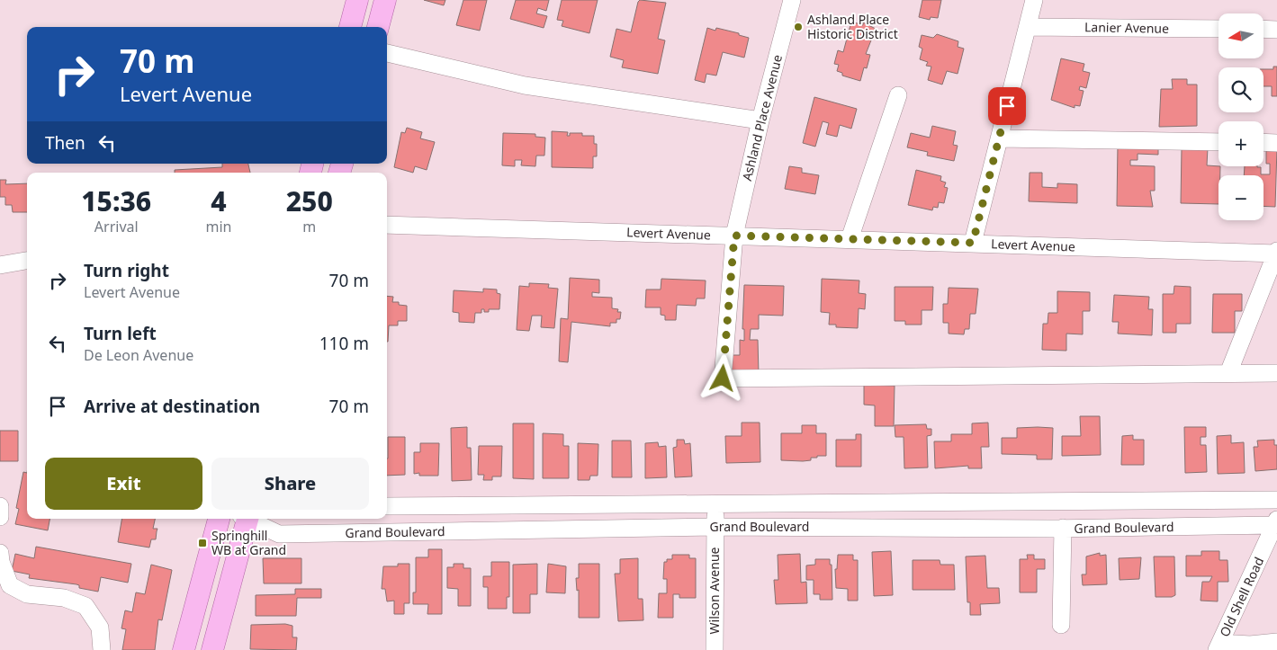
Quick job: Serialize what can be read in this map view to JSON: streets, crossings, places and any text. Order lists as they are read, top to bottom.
{
  "streets": {
    "street": [
      "Lanier Avenue",
      "Ashland Place Avenue",
      "Levert Avenue",
      "Grand Boulevard",
      "Wilson Avenue",
      "Old Shell Road"
    ]
  },
  "crossings": [
    ["Ashland Place Avenue", "Levert Avenue"],
    ["Grand Boulevard", "Wilson Avenue"],
    ["Grand Boulevard", "Old Shell Road"]
  ],
  "places": {
    "other": ["Ashland Place Historic District"],
    "transit": ["Springhill WB at Grand"]
  },
  "north": "left",
  "page": {
    "map_buttons": ["+", "−"],
    "turn": ["70 m", "Levert Avenue"],
    "then": "Then",
    "eta": [
      "15:36",
      "Arrival",
      "4",
      "min",
      "250",
      "m"
    ],
    "list": [
      {
        "name": "Turn right",
        "note": "Levert Avenue",
        "value": "70 m"
      },
      {
        "name": "Turn left",
        "note": "De Leon Avenue",
        "value": "110 m"
      },
      {
        "name": "Arrive at destination",
        "value": "70 m"
      }
    ],
    "buttons": ["Exit", "Share"]
  }
}
